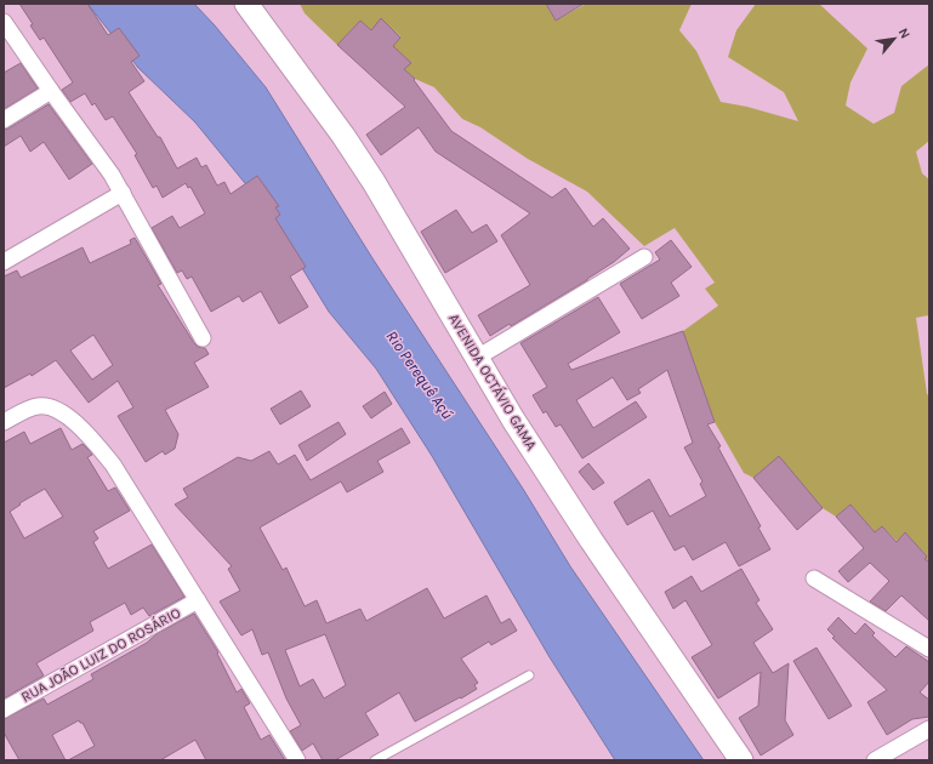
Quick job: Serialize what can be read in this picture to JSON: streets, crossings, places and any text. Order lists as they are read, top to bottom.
{
  "streets": {
    "street": ["AVENIDA OCTÁVIO GAMA", "RUA JOÃO LUIZ DO ROSÁRIO"]
  },
  "water": ["Rio Perequê Açú"],
  "north": "top right"
}
